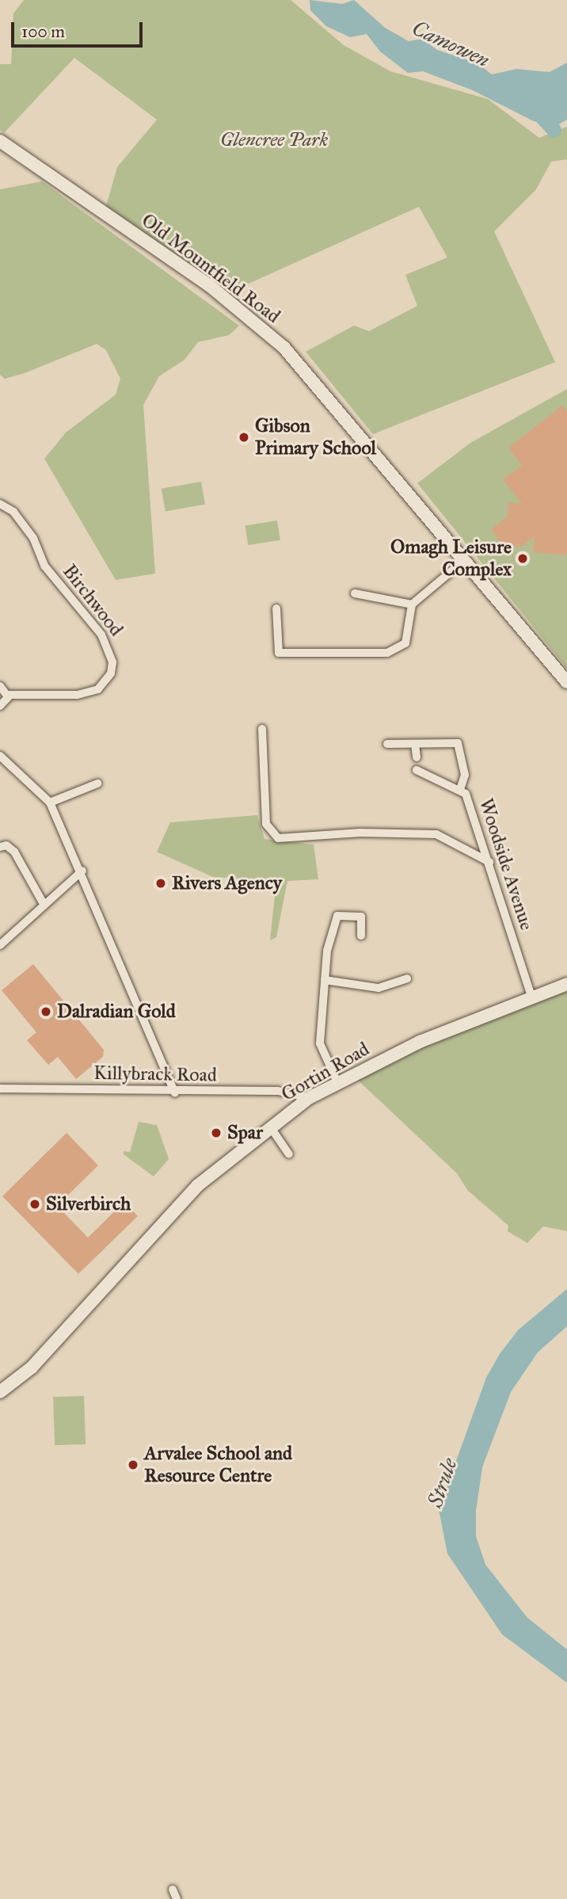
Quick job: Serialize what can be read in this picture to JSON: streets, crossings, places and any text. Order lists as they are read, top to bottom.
{
  "streets": {
    "street": [
      "Old Mountfield Road",
      "Birchwood",
      "Woodside Avenue",
      "Gortin Road",
      "Killybrack Road"
    ]
  },
  "crossings": [
    ["Woodside Avenue", "Gortin Road"],
    ["Gortin Road", "Killybrack Road"]
  ],
  "water": ["Camowen", "Strule"],
  "parks": ["Glencree Park"],
  "places": [
    "Gibson Primary School",
    "Omagh Leisure Complex",
    "Rivers Agency",
    "Dalradian Gold",
    "Spar",
    "Silverbirch",
    "Arvalee School and Resource Centre"
  ],
  "scale_bar": "100 m"
}
